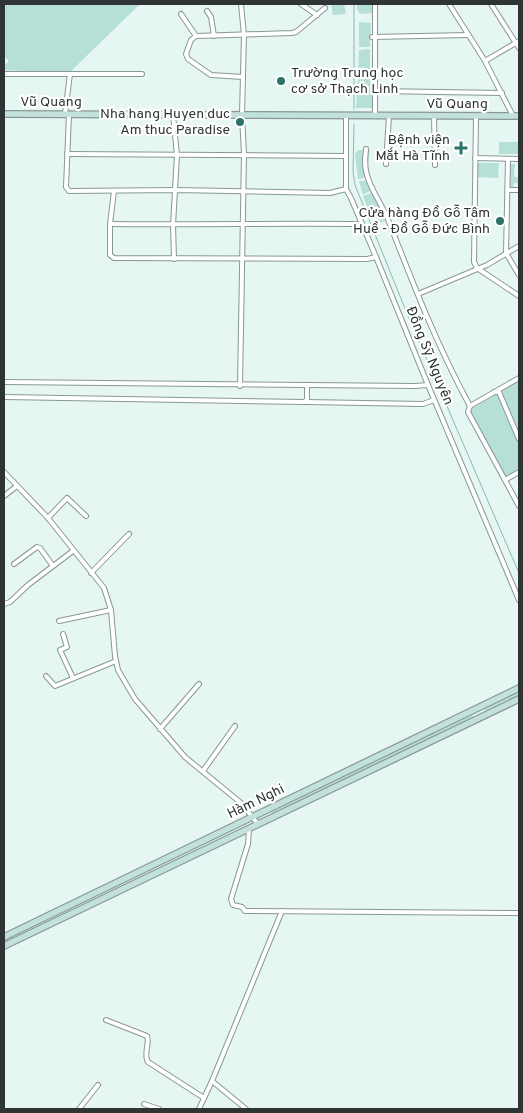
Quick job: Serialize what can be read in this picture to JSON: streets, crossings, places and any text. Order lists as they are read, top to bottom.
{
  "streets": {
    "main road": ["Vũ Quang", "Hàm Nghi"],
    "street": ["Đồng Sỹ Nguyên"]
  },
  "crossings": [
    ["Vũ Quang", "Đồng Sỹ Nguyên"]
  ],
  "places": {
    "other": ["Trường Trung học cơ sở Thạch Linh", "Nha hang Huyen duc Am thuc Paradise", "Cửa hàng Đồ Gỗ Tâm Huề - Đồ Gỗ Đức Bình"],
    "health": ["Bệnh viện Mắt Hà Tĩnh"]
  }
}
